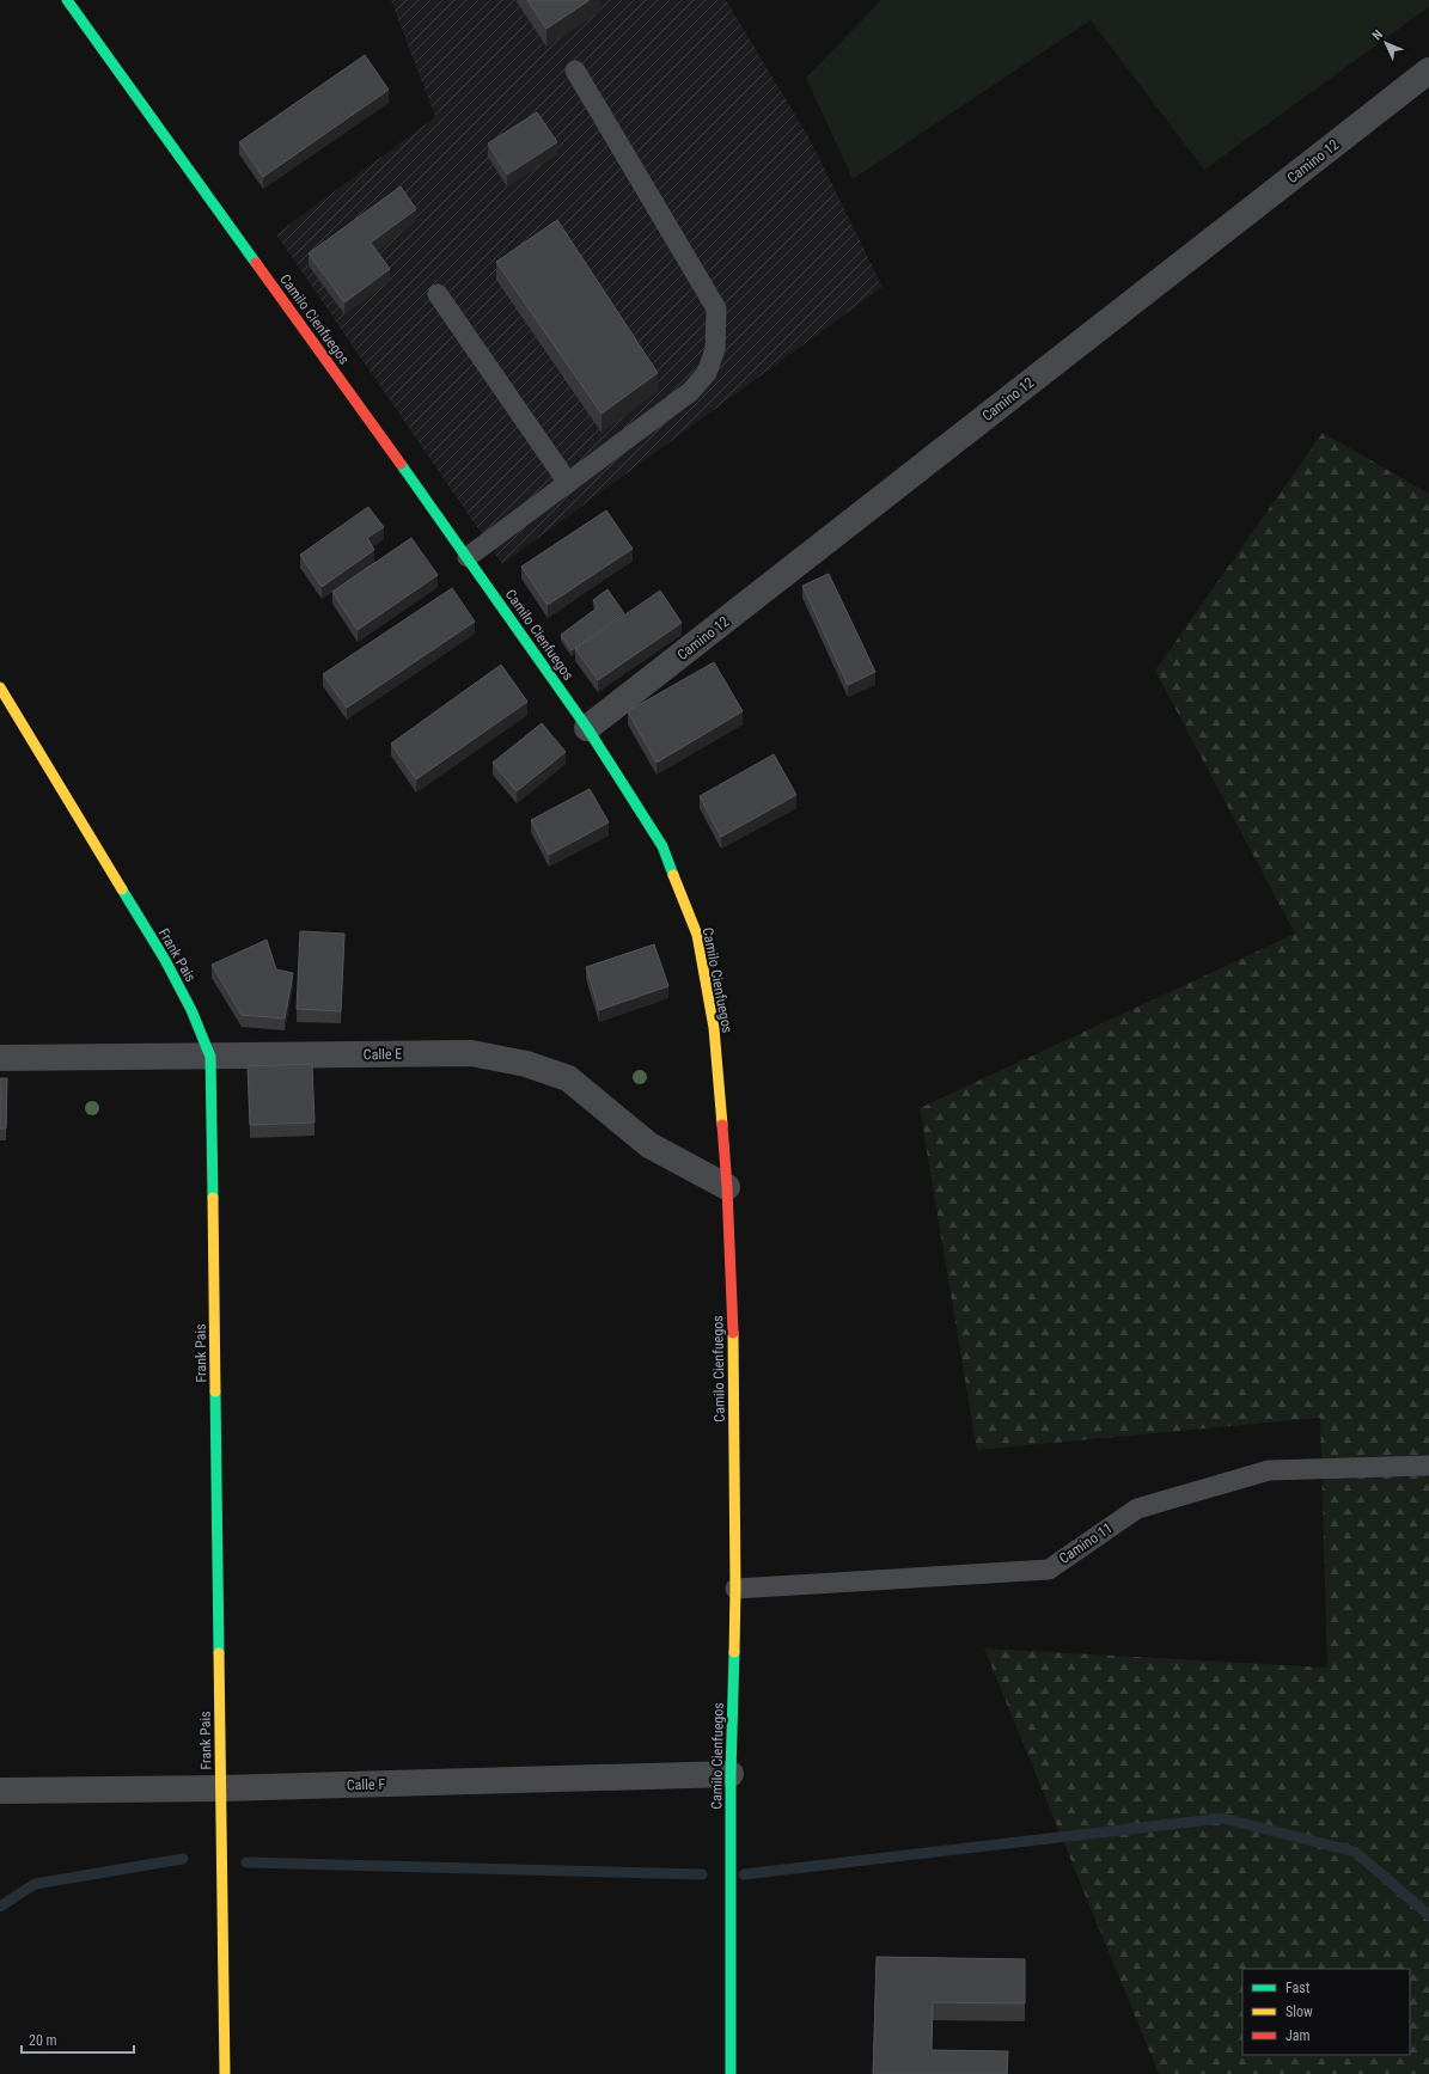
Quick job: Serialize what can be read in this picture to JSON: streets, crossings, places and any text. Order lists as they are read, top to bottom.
{
  "streets": {
    "street": [
      "Camino 12",
      "Camilo Cienfuegos",
      "Frank Pais",
      "Calle E",
      "Calle F"
    ],
    "lane": ["Camino 11"]
  },
  "crossings": [
    ["Camino 12", "Camilo Cienfuegos"],
    ["Camilo Cienfuegos", "Calle E"],
    ["Camilo Cienfuegos", "Camino 11"],
    ["Camilo Cienfuegos", "Calle F"],
    ["Frank Pais", "Calle E"],
    ["Frank Pais", "Calle F"]
  ],
  "legend": ["Fast", "Slow", "Jam"],
  "scale_bar": "20 m",
  "north": "top left"
}
